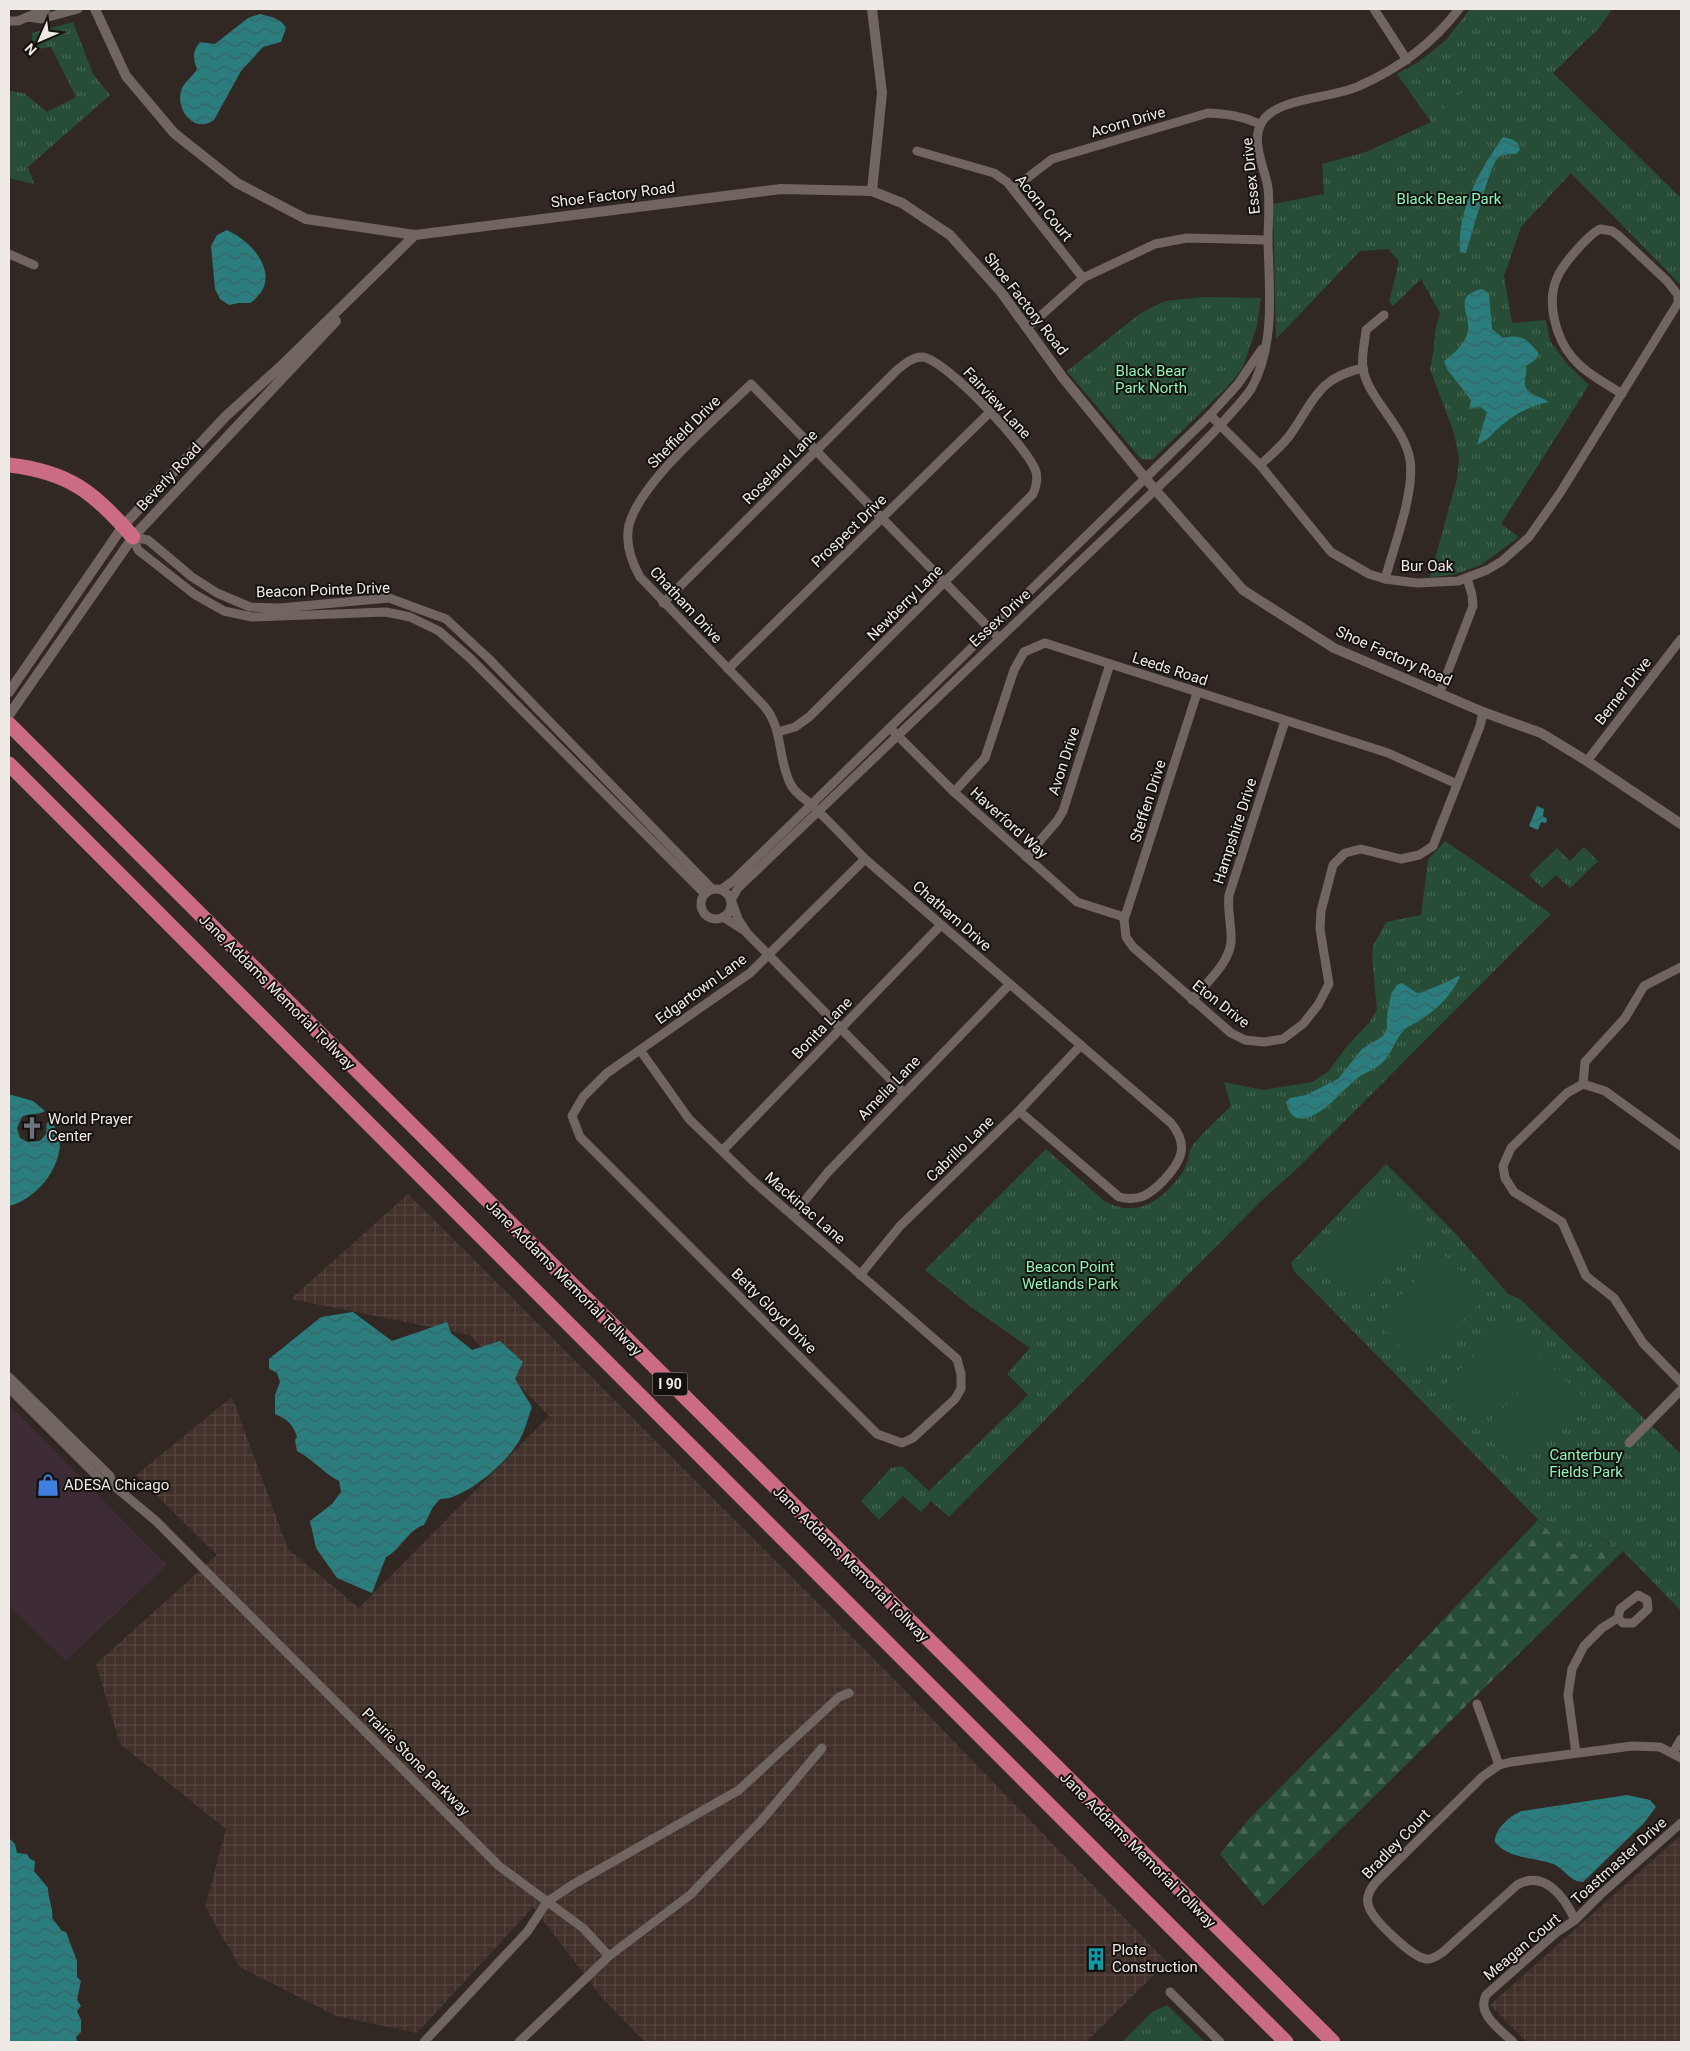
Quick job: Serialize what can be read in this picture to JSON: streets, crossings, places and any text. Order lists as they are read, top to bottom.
{
  "streets": {
    "highway": ["Jane Addams Memorial Tollway", "I 90"],
    "street": [
      "Acorn Drive",
      "Essex Drive",
      "Shoe Factory Road",
      "Acorn Court",
      "Fairview Lane",
      "Sheffield Drive",
      "Roseland Lane",
      "Beverly Road",
      "Prospect Drive",
      "Bur Oak",
      "Beacon Pointe Drive",
      "Newberry Lane",
      "Chatham Drive",
      "Leeds Road",
      "Berner Drive",
      "Avon Drive",
      "Steffen Drive",
      "Haverford Way",
      "Hampshire Drive",
      "Edgartown Lane",
      "Eton Drive",
      "Bonita Lane",
      "Amelia Lane",
      "Cabrillo Lane",
      "Mackinac Lane",
      "Betty Gloyd Drive",
      "Prairie Stone Parkway",
      "Bradley Court",
      "Toastmaster Drive",
      "Meagan Court"
    ]
  },
  "crossings": [
    ["Acorn Drive", "Essex Drive"],
    ["Acorn Drive", "Acorn Court"],
    ["Essex Drive", "Shoe Factory Road"],
    ["Essex Drive", "Bur Oak"],
    ["Essex Drive", "Beacon Pointe Drive"],
    ["Essex Drive", "Chatham Drive"],
    ["Essex Drive", "Haverford Way"],
    ["Shoe Factory Road", "Beverly Road"],
    ["Shoe Factory Road", "Berner Drive"],
    ["Shoe Factory Road", "Eton Drive"],
    ["Fairview Lane", "Roseland Lane"],
    ["Fairview Lane", "Prospect Drive"],
    ["Fairview Lane", "Newberry Lane"],
    ["Sheffield Drive", "Roseland Lane"],
    ["Sheffield Drive", "Chatham Drive"],
    ["Roseland Lane", "Chatham Drive"],
    ["Beverly Road", "Beacon Pointe Drive"],
    ["Prospect Drive", "Chatham Drive"],
    ["Newberry Lane", "Chatham Drive"],
    ["Chatham Drive", "Edgartown Lane"],
    ["Chatham Drive", "Bonita Lane"],
    ["Chatham Drive", "Amelia Lane"],
    ["Chatham Drive", "Cabrillo Lane"],
    ["Leeds Road", "Avon Drive"],
    ["Leeds Road", "Steffen Drive"],
    ["Leeds Road", "Haverford Way"],
    ["Leeds Road", "Hampshire Drive"],
    ["Leeds Road", "Eton Drive"],
    ["Avon Drive", "Haverford Way"],
    ["Steffen Drive", "Haverford Way"],
    ["Steffen Drive", "Eton Drive"],
    ["Haverford Way", "Eton Drive"],
    ["Hampshire Drive", "Eton Drive"],
    ["Edgartown Lane", "Mackinac Lane"],
    ["Edgartown Lane", "Betty Gloyd Drive"],
    ["Bonita Lane", "Mackinac Lane"],
    ["Amelia Lane", "Mackinac Lane"],
    ["Cabrillo Lane", "Mackinac Lane"],
    ["Mackinac Lane", "Betty Gloyd Drive"],
    ["Bradley Court", "Toastmaster Drive"],
    ["Bradley Court", "Meagan Court"],
    ["Toastmaster Drive", "Meagan Court"]
  ],
  "parks": [
    "Black Bear Park",
    "Black Bear Park North",
    "Beacon Point Wetlands Park",
    "Canterbury Fields Park"
  ],
  "places": {
    "church": ["World Prayer Center"],
    "shop": ["ADESA Chicago"],
    "building": ["Plote Construction"]
  },
  "north": "bottom left"
}
